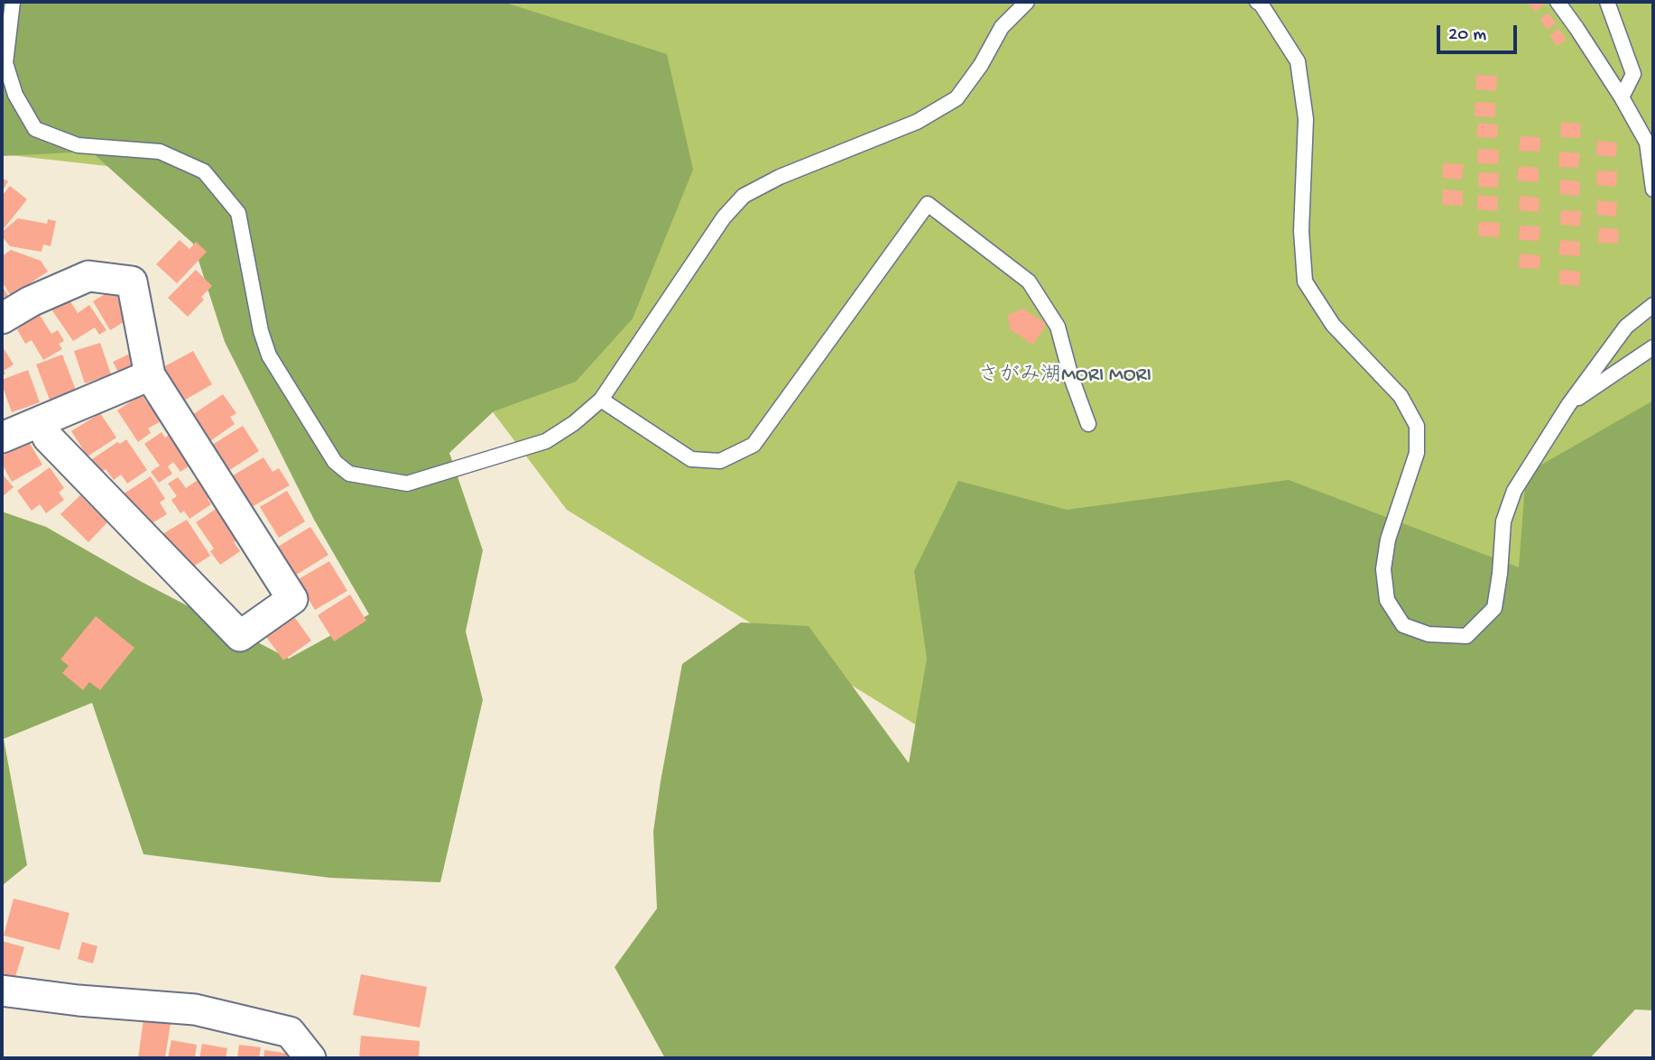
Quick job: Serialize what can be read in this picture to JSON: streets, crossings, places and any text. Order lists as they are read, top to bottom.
{
  "parks": ["さがみ湖MORI MORI"],
  "scale_bar": "20 m"
}
